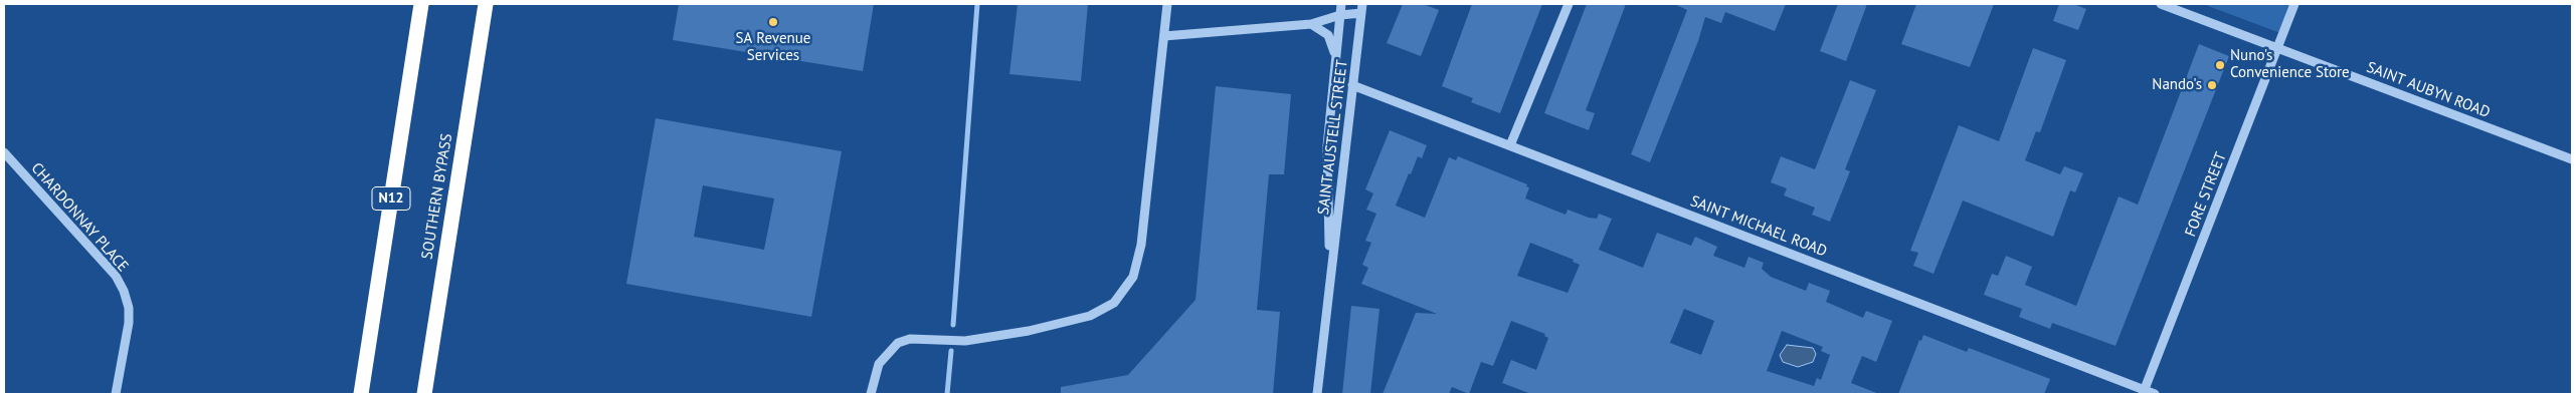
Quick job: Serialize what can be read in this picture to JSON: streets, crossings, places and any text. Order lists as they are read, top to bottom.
{
  "streets": {
    "highway": ["SOUTHERN BYPASS", "N12"],
    "street": [
      "SAINT AUBYN ROAD",
      "SAINT AUSTELL STREET",
      "FORE STREET",
      "CHARDONNAY PLACE",
      "SAINT MICHAEL ROAD"
    ]
  },
  "crossings": [
    ["SAINT AUBYN ROAD", "FORE STREET"],
    ["SAINT AUSTELL STREET", "SAINT MICHAEL ROAD"],
    ["FORE STREET", "SAINT MICHAEL ROAD"]
  ],
  "places": ["SA Revenue Services", "Nuno's Convenience Store", "Nando's"]
}
